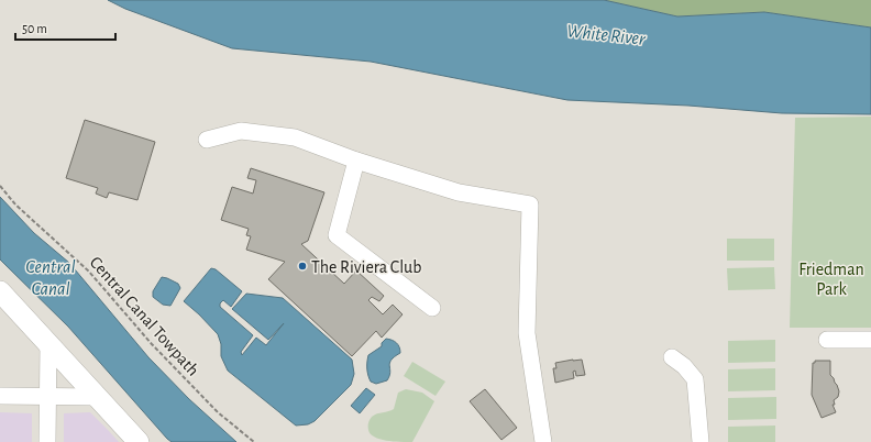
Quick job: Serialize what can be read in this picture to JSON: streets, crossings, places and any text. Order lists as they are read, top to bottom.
{
  "streets": {
    "path": ["Central Canal Towpath"]
  },
  "water": ["White River", "Central Canal"],
  "parks": ["Friedman Park"],
  "places": ["The Riviera Club"],
  "scale_bar": "50 m"
}
